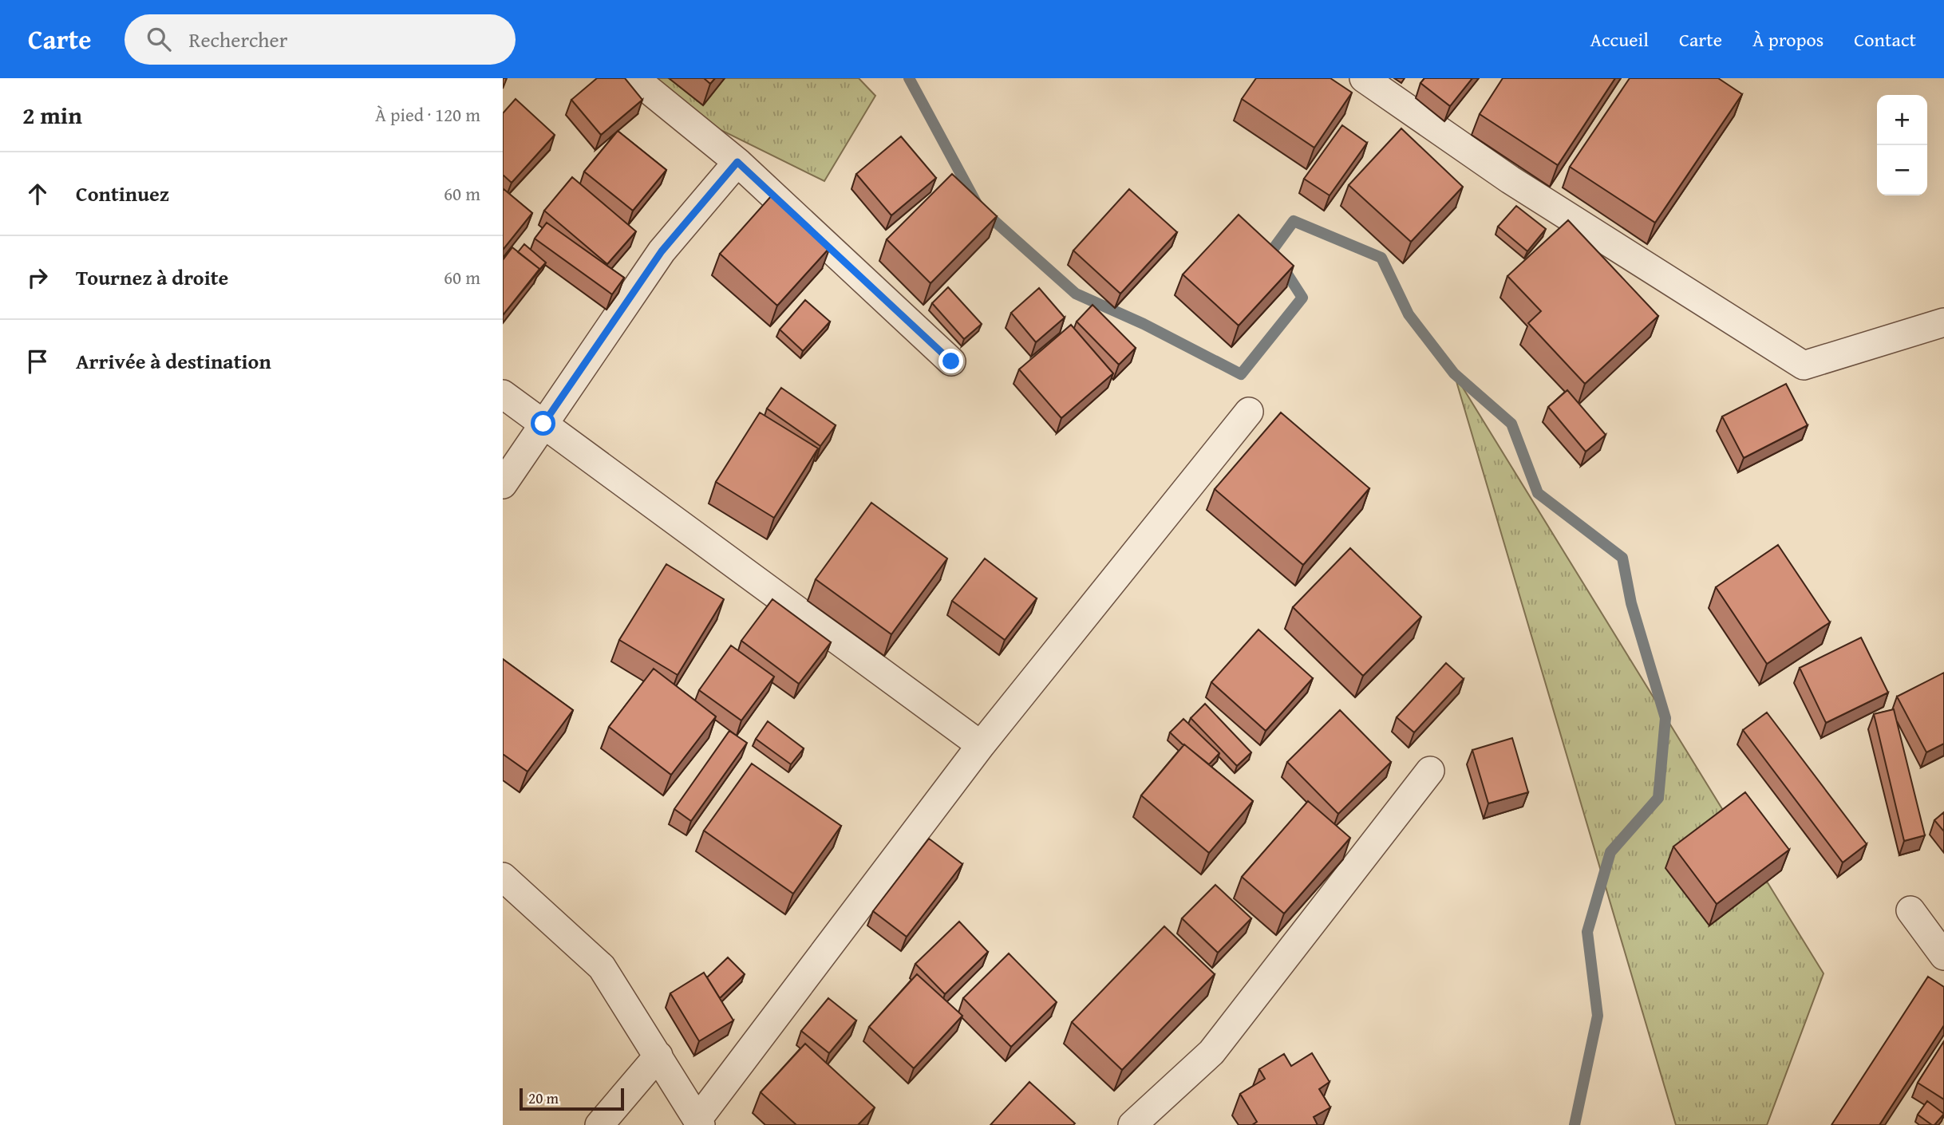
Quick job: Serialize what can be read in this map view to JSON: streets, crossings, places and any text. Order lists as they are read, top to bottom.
{
  "scale_bar": "20 m",
  "page": {
    "header": "Carte",
    "search": "Rechercher",
    "nav": [
      "Accueil",
      "Carte",
      "À propos",
      "Contact"
    ],
    "heading": ["2 min", "À pied · 120 m"],
    "map_buttons": ["+", "−"],
    "list": [
      ["Continuez", "60 m"],
      ["Tournez à droite", "60 m"],
      "Arrivée à destination"
    ],
    "scale": "20 m"
  }
}
